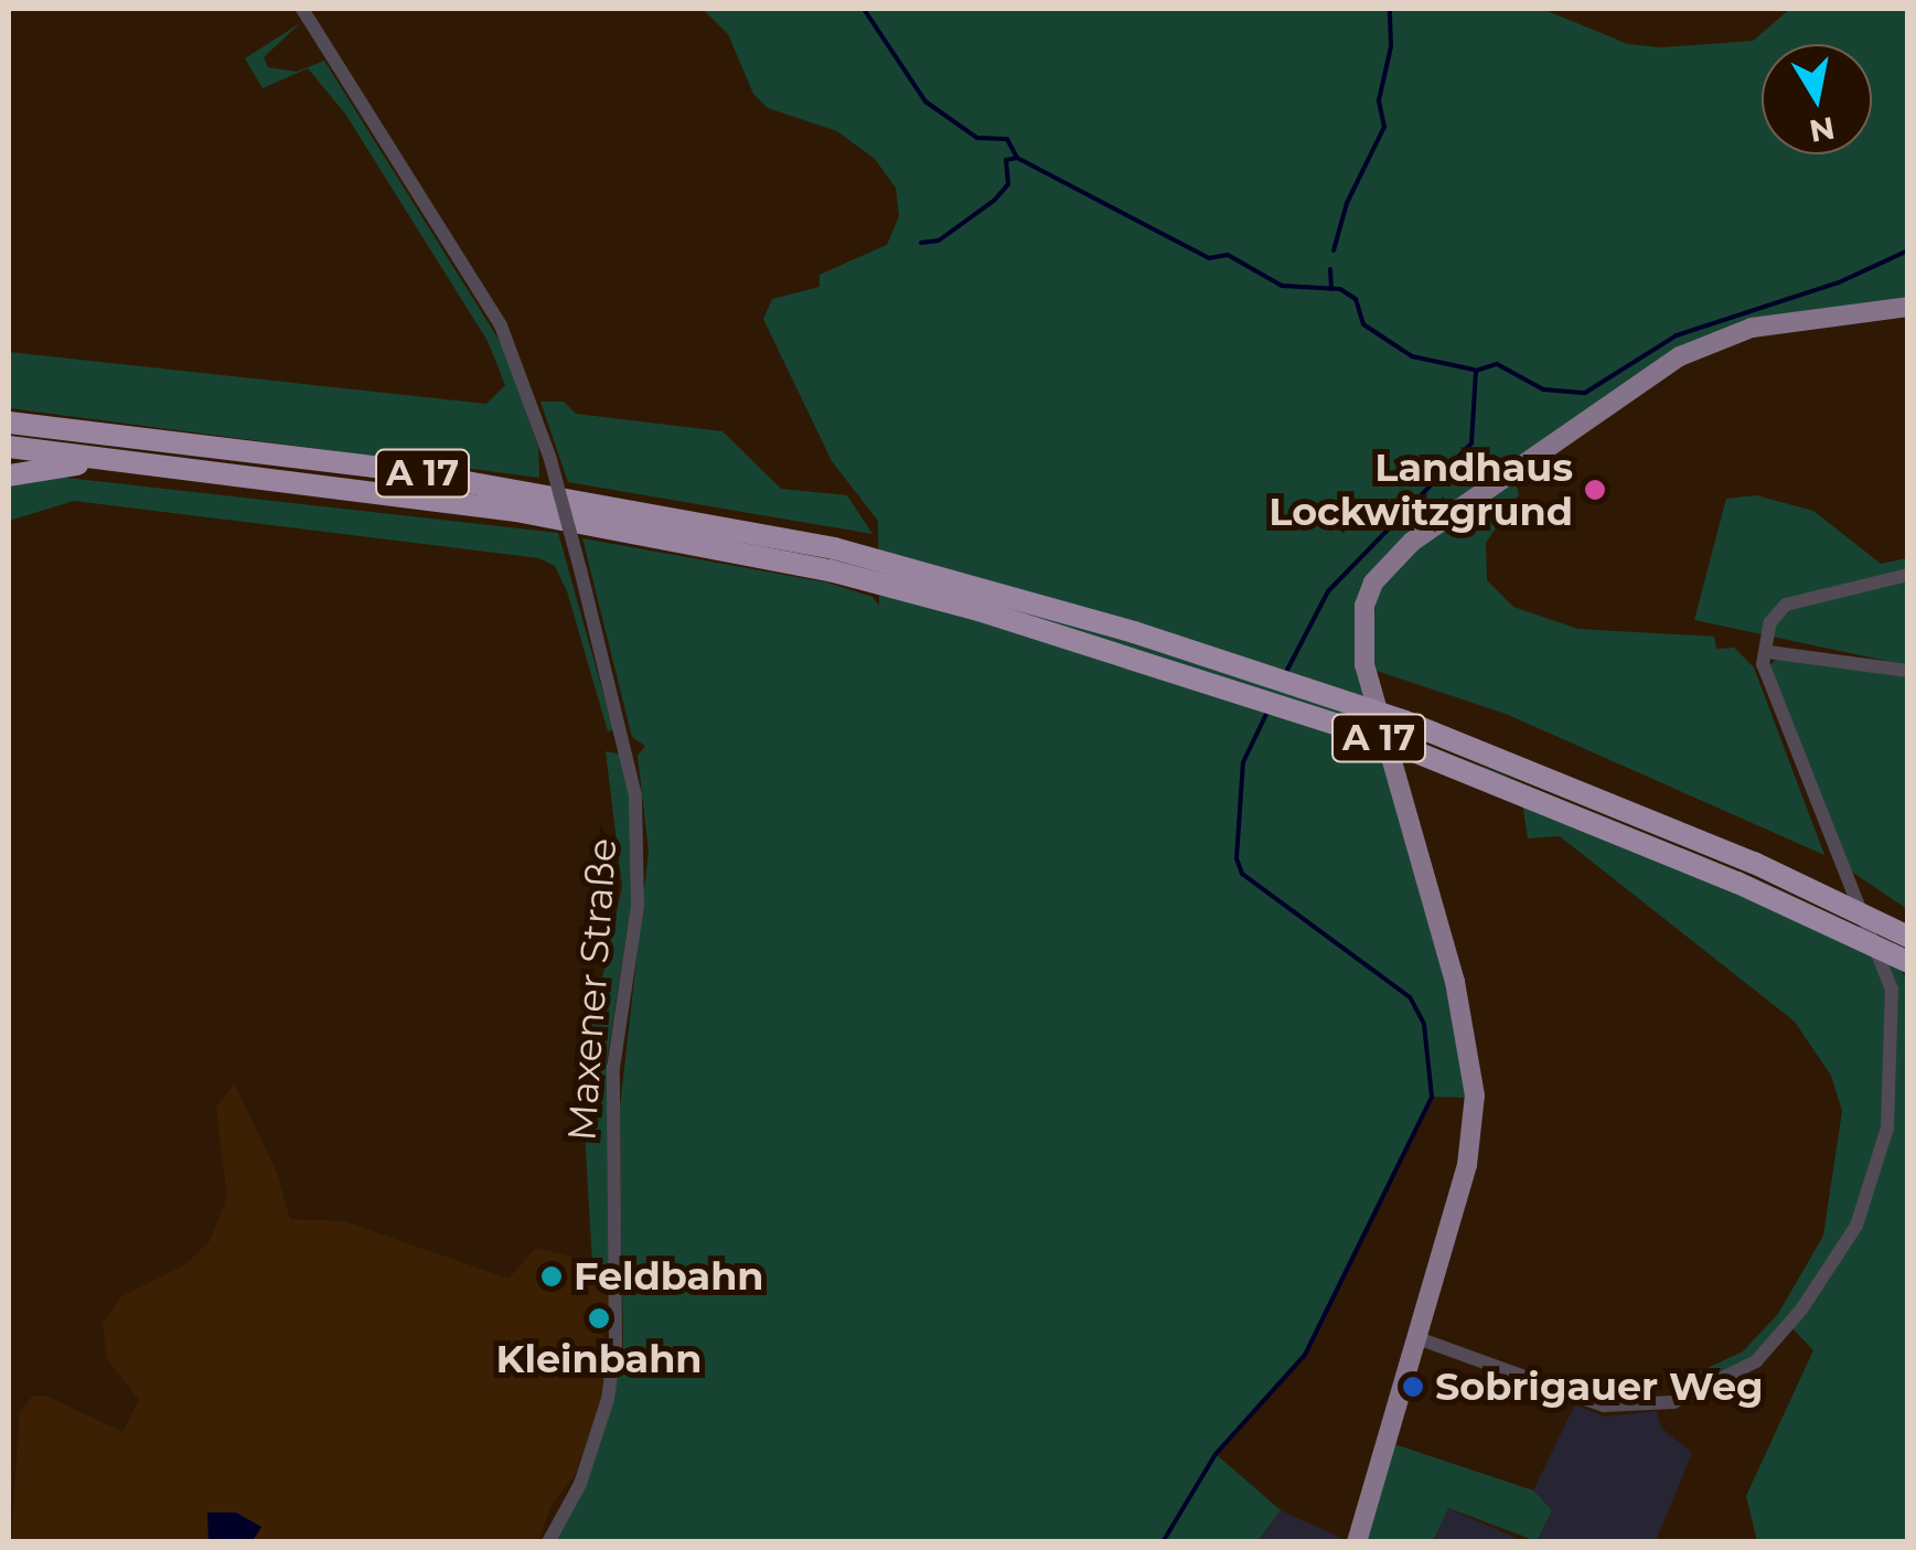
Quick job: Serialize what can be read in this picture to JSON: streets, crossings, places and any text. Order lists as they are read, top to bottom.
{
  "streets": {
    "highway": ["A 17"],
    "street": ["Maxener Straße"]
  },
  "places": [
    "Landhaus Lockwitzgrund",
    "Feldbahn",
    "Kleinbahn",
    "Sobrigauer Weg"
  ],
  "north": "bottom"
}
